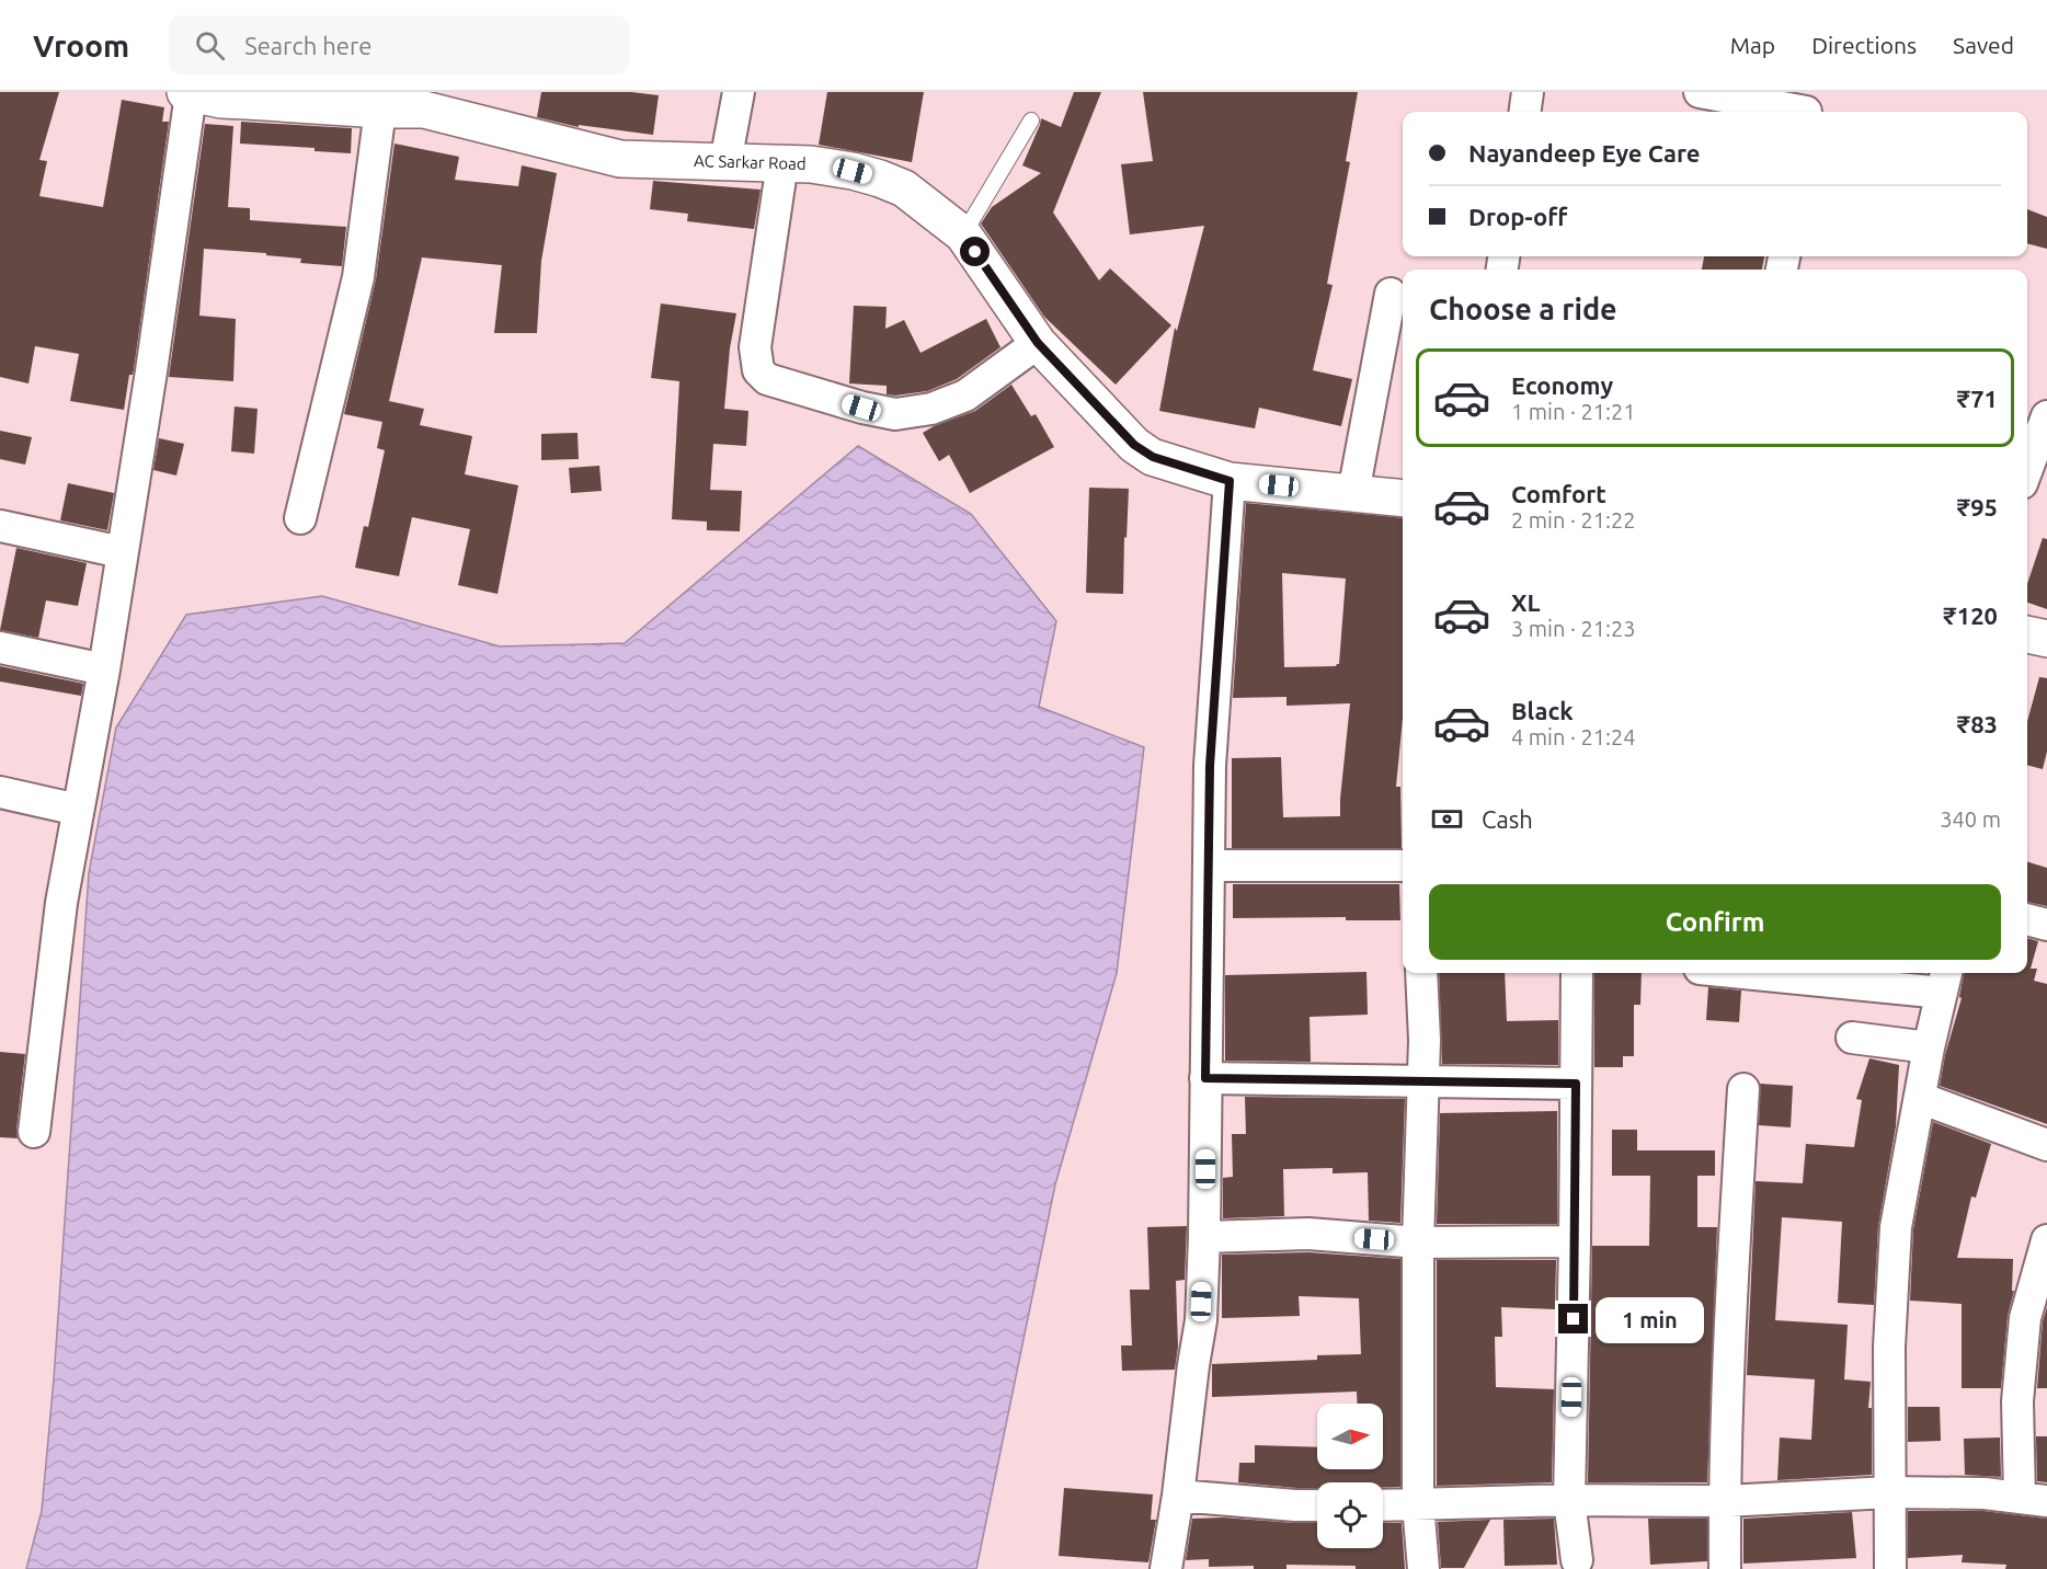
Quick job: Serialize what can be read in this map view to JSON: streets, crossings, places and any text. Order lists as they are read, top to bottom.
{
  "streets": {
    "street": ["AC Sarkar Road"]
  },
  "north": "right",
  "page": {
    "header": "Vroom",
    "search": "Search here",
    "nav": ["Map", "Directions", "Saved"],
    "banner": ["Nayandeep Eye Care", "Drop-off"],
    "heading": "Choose a ride",
    "list": [
      {
        "name": "Economy",
        "note": "1 min · 21:21",
        "value": "₹71"
      },
      {
        "name": "Comfort",
        "note": "2 min · 21:22",
        "value": "₹95"
      },
      {
        "name": "XL",
        "note": "3 min · 21:23",
        "value": "₹120"
      },
      {
        "name": "Black",
        "note": "4 min · 21:24",
        "value": "₹83"
      }
    ],
    "pay": ["Cash", "340 m"],
    "buttons": "Confirm",
    "bubble": "1 min"
  }
}
